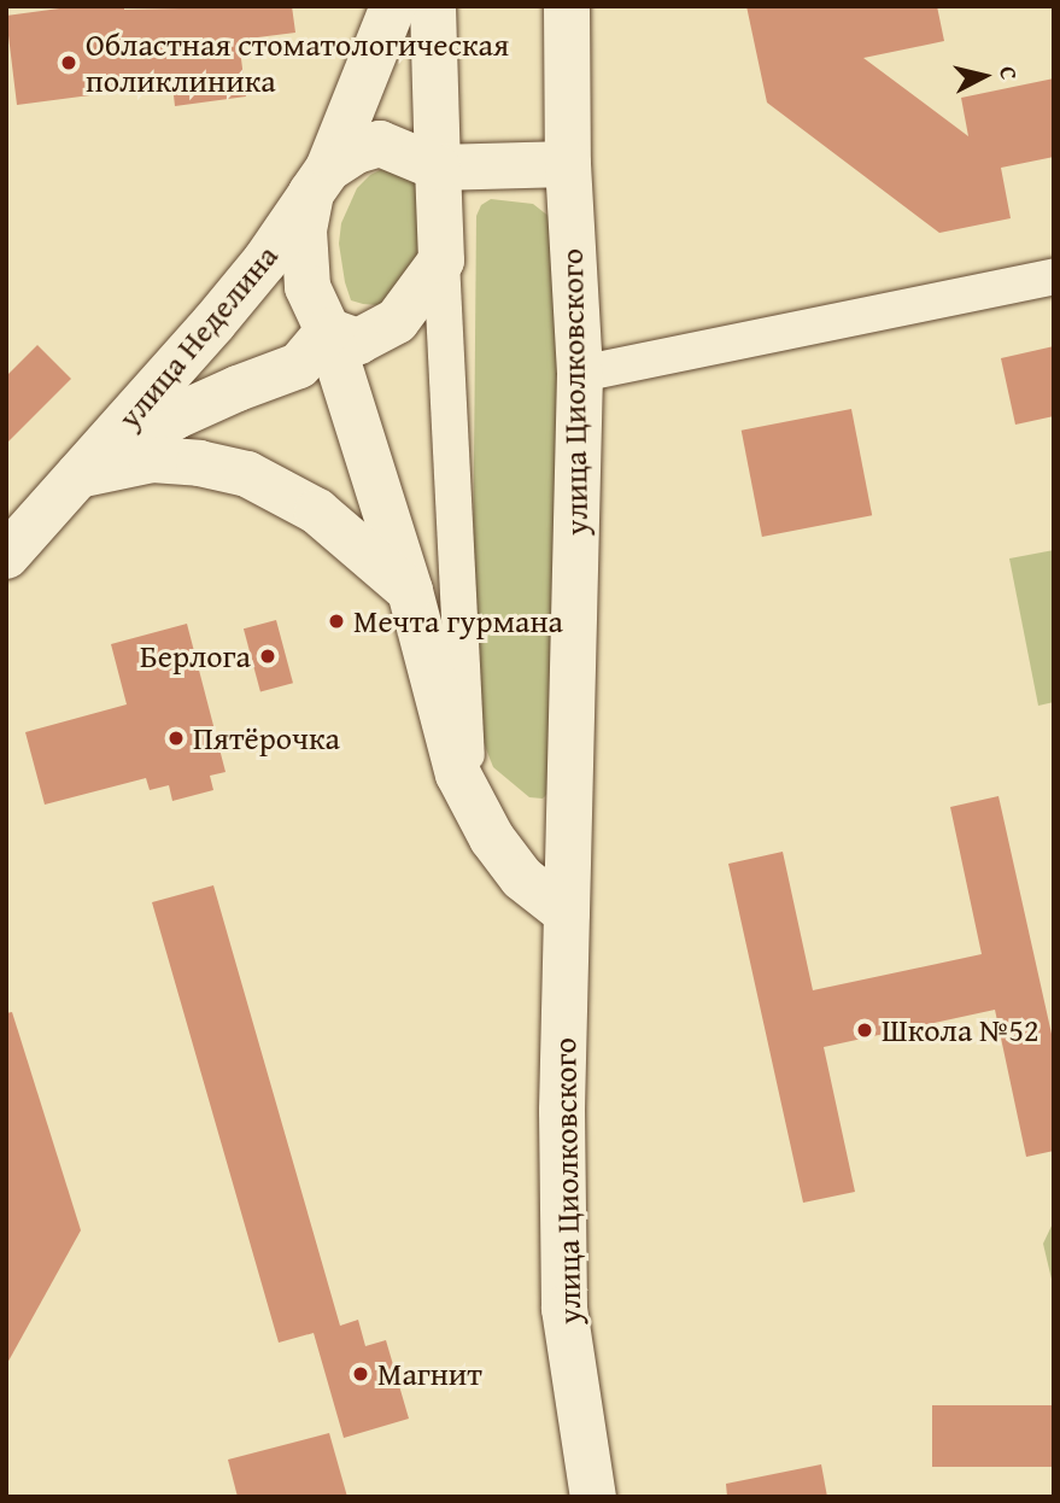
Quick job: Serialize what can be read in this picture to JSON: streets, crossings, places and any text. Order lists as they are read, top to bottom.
{
  "streets": {
    "main road": ["улица Неделина", "улица Циолковского"]
  },
  "places": [
    "Областная стоматологическая поликлиника",
    "Мечта гурмана",
    "Берлога",
    "Пятёрочка",
    "Школа №52",
    "Магнит"
  ],
  "north": "right"
}
